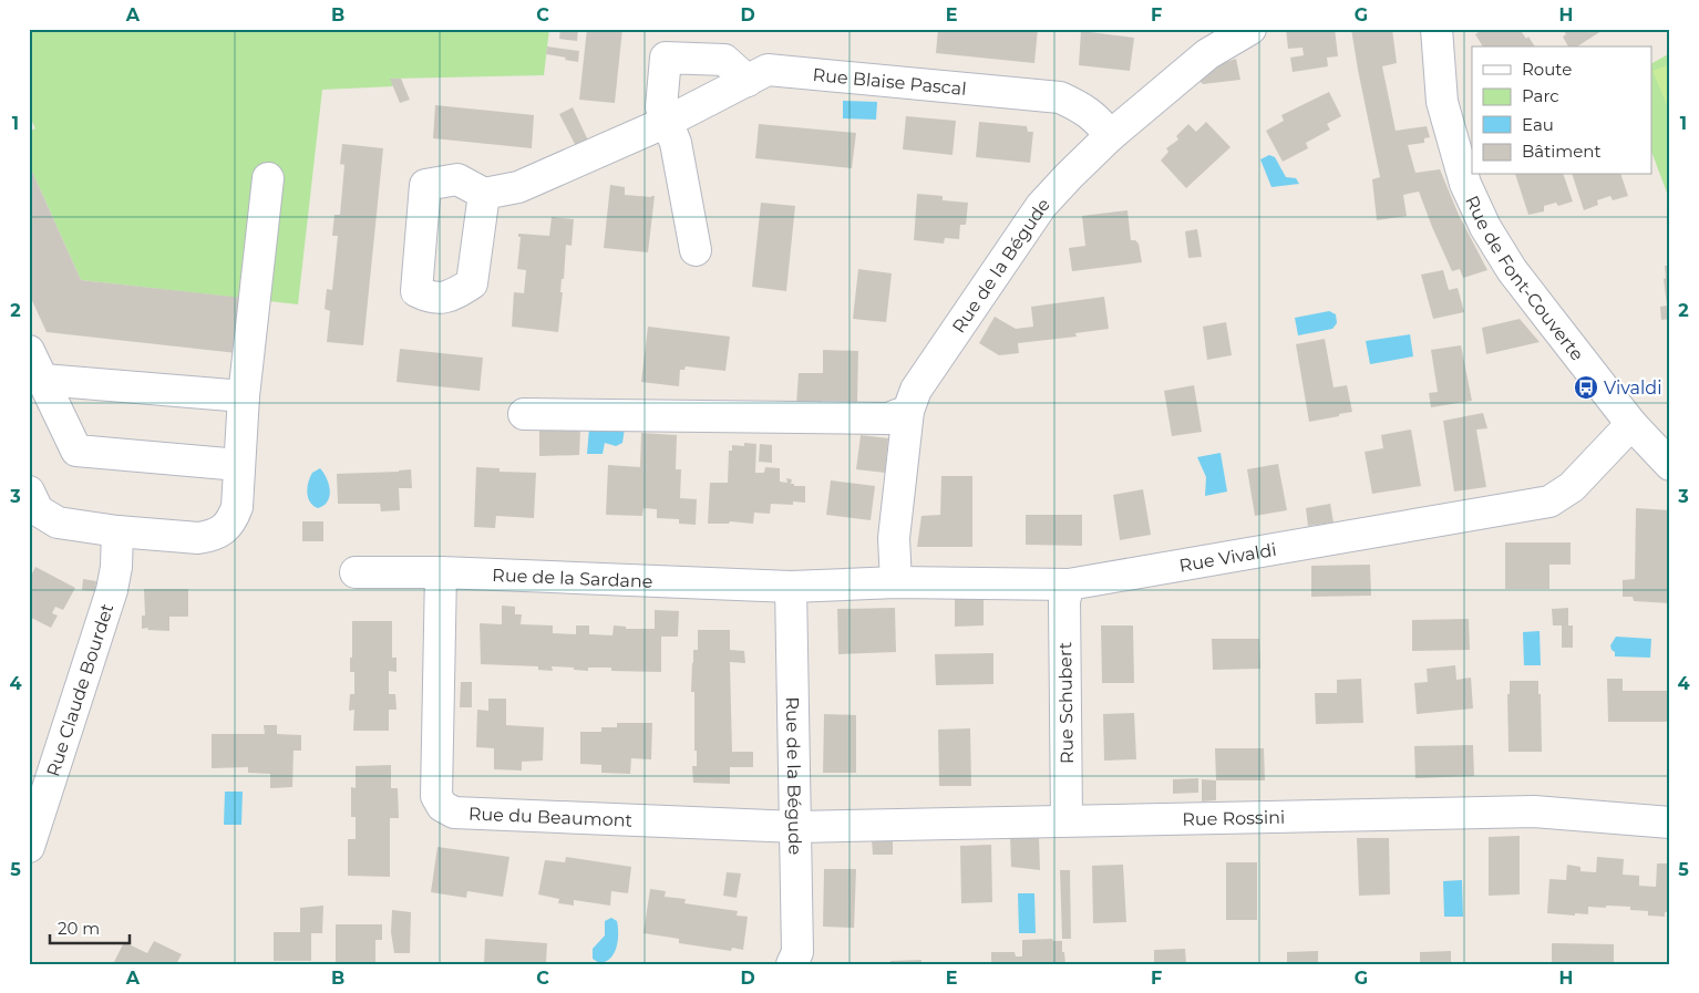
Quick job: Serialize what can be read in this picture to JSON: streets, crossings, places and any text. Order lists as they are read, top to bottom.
{
  "streets": {
    "street": [
      "Rue Blaise Pascal",
      "Rue de la Bégude",
      "Rue de Font-Couverte",
      "Rue Vivaldi",
      "Rue de la Sardane",
      "Rue Claude Bourdet",
      "Rue Schubert",
      "Rue du Beaumont",
      "Rue Rossini"
    ]
  },
  "crossings": [
    ["Rue Blaise Pascal", "Rue de la Bégude"],
    ["Rue de la Bégude", "Rue Vivaldi"],
    ["Rue de la Bégude", "Rue de la Sardane"],
    ["Rue de la Bégude", "Rue du Beaumont"],
    ["Rue de la Bégude", "Rue Rossini"],
    ["Rue de Font-Couverte", "Rue Vivaldi"],
    ["Rue Vivaldi", "Rue de la Sardane"],
    ["Rue Vivaldi", "Rue Schubert"],
    ["Rue de la Sardane", "Rue du Beaumont"],
    ["Rue Schubert", "Rue Rossini"],
    ["Rue du Beaumont", "Rue Rossini"]
  ],
  "places": {
    "bus stop": ["Vivaldi"]
  },
  "legend": [
    "Route",
    "Parc",
    "Eau",
    "Bâtiment"
  ],
  "scale_bar": "20 m",
  "grid": {
    "columns": [
      "A",
      "B",
      "C",
      "D",
      "E",
      "F",
      "G",
      "H"
    ],
    "rows": [
      "1",
      "2",
      "3",
      "4",
      "5"
    ]
  }
}
